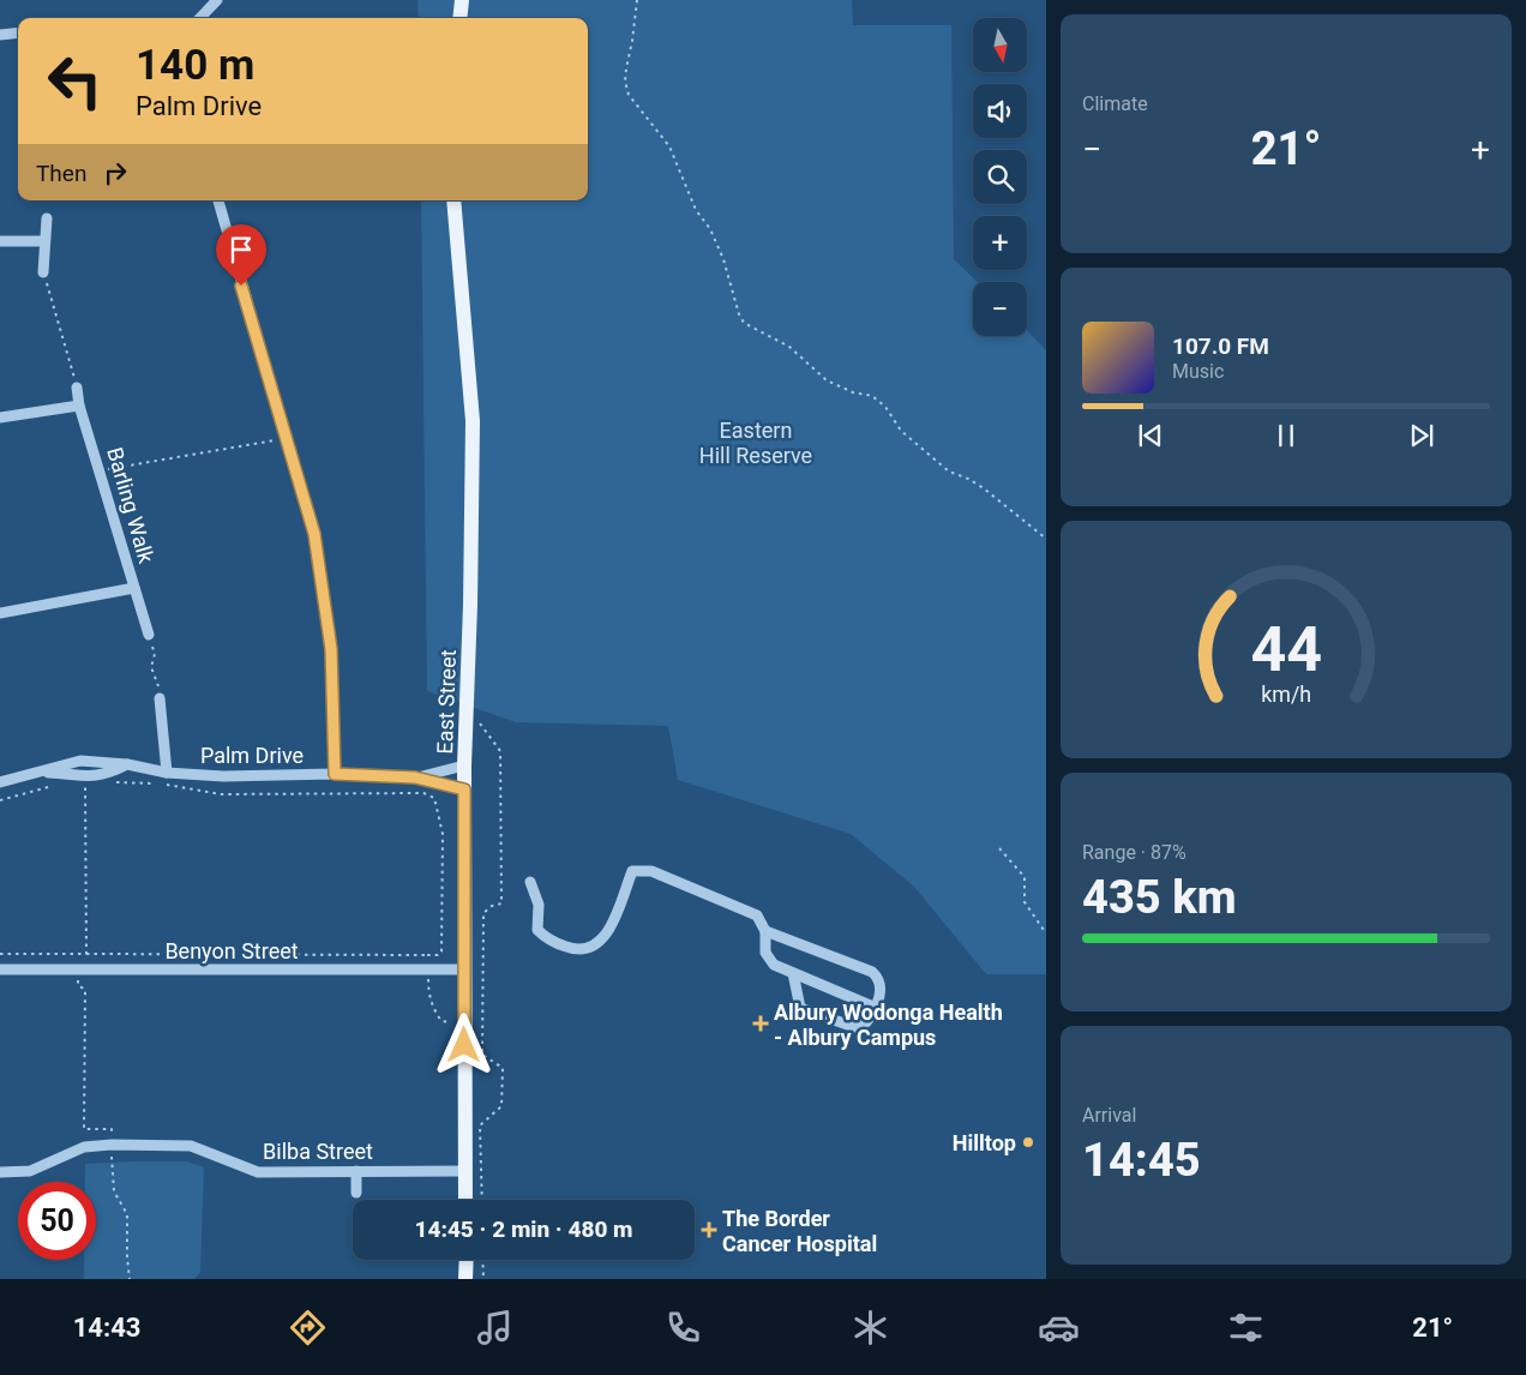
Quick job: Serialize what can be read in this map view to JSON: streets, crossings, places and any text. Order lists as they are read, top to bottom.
{
  "streets": {
    "main road": ["East Street"],
    "street": [
      "Barling Walk",
      "Palm Drive",
      "Benyon Street",
      "Bilba Street"
    ]
  },
  "crossings": [
    ["East Street", "Palm Drive"],
    ["East Street", "Benyon Street"],
    ["East Street", "Bilba Street"]
  ],
  "parks": ["Eastern Hill Reserve"],
  "places": {
    "health": ["Albury Wodonga Health - Albury Campus", "The Border Cancer Hospital"],
    "other": ["Hilltop"]
  },
  "north": "bottom",
  "page": {
    "tile": [
      "Climate",
      ["Range · 87%", "435 km"],
      ["Arrival", "14:45"]
    ],
    "map_buttons": ["+", "−"],
    "turn": ["140 m", "Palm Drive"],
    "heat": ["−", "21°", "+"],
    "then": "Then",
    "song": ["107.0 FM", "Music"],
    "limit": "50",
    "trip": "14:45 · 2 min · 480 m",
    "tabs": ["14:43", "21°"],
    "gauge": ["44", "km/h"]
  }
}
